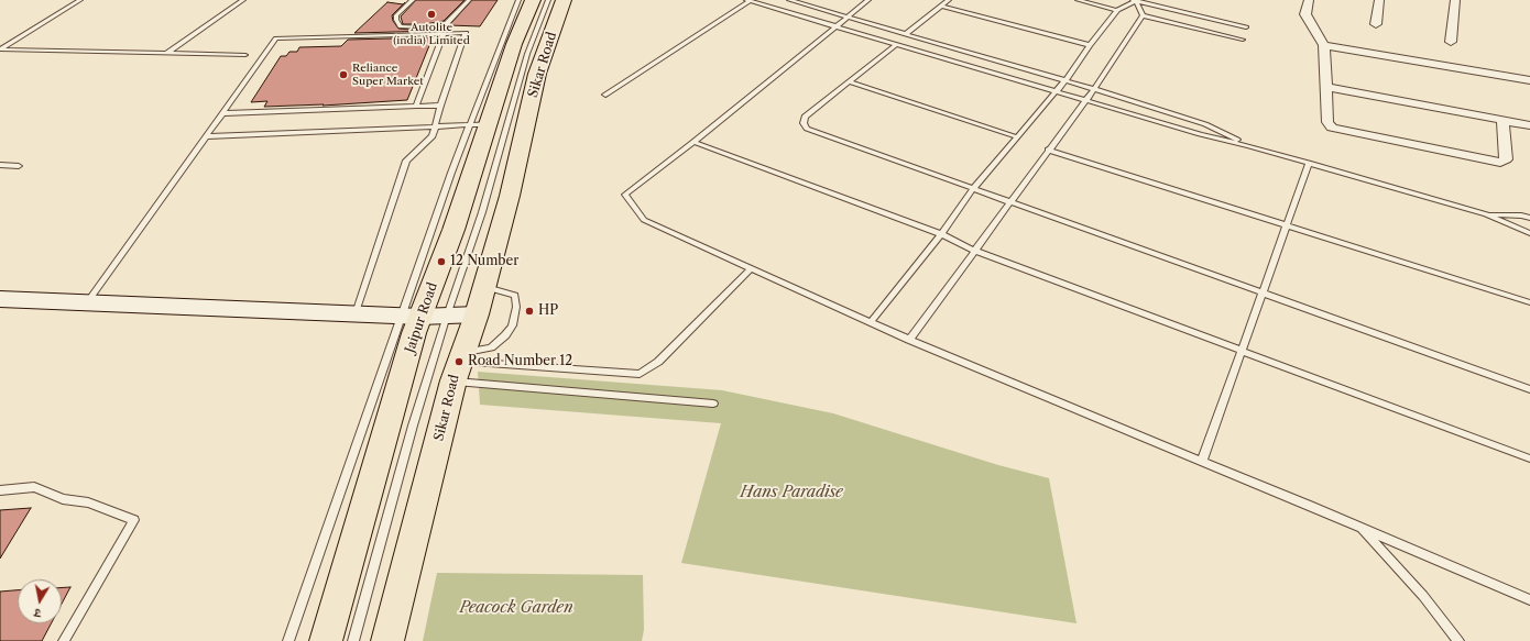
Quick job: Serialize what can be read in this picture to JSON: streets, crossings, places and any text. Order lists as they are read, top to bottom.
{
  "streets": {
    "main road": ["Sikar Road", "Jaipur Road"]
  },
  "parks": ["Hans Paradise", "Peacock Garden"],
  "places": [
    "Autolite (india) Limited",
    "Reliance Super Market",
    "12 Number",
    "HP",
    "Road Number 12"
  ],
  "north": "bottom"
}
